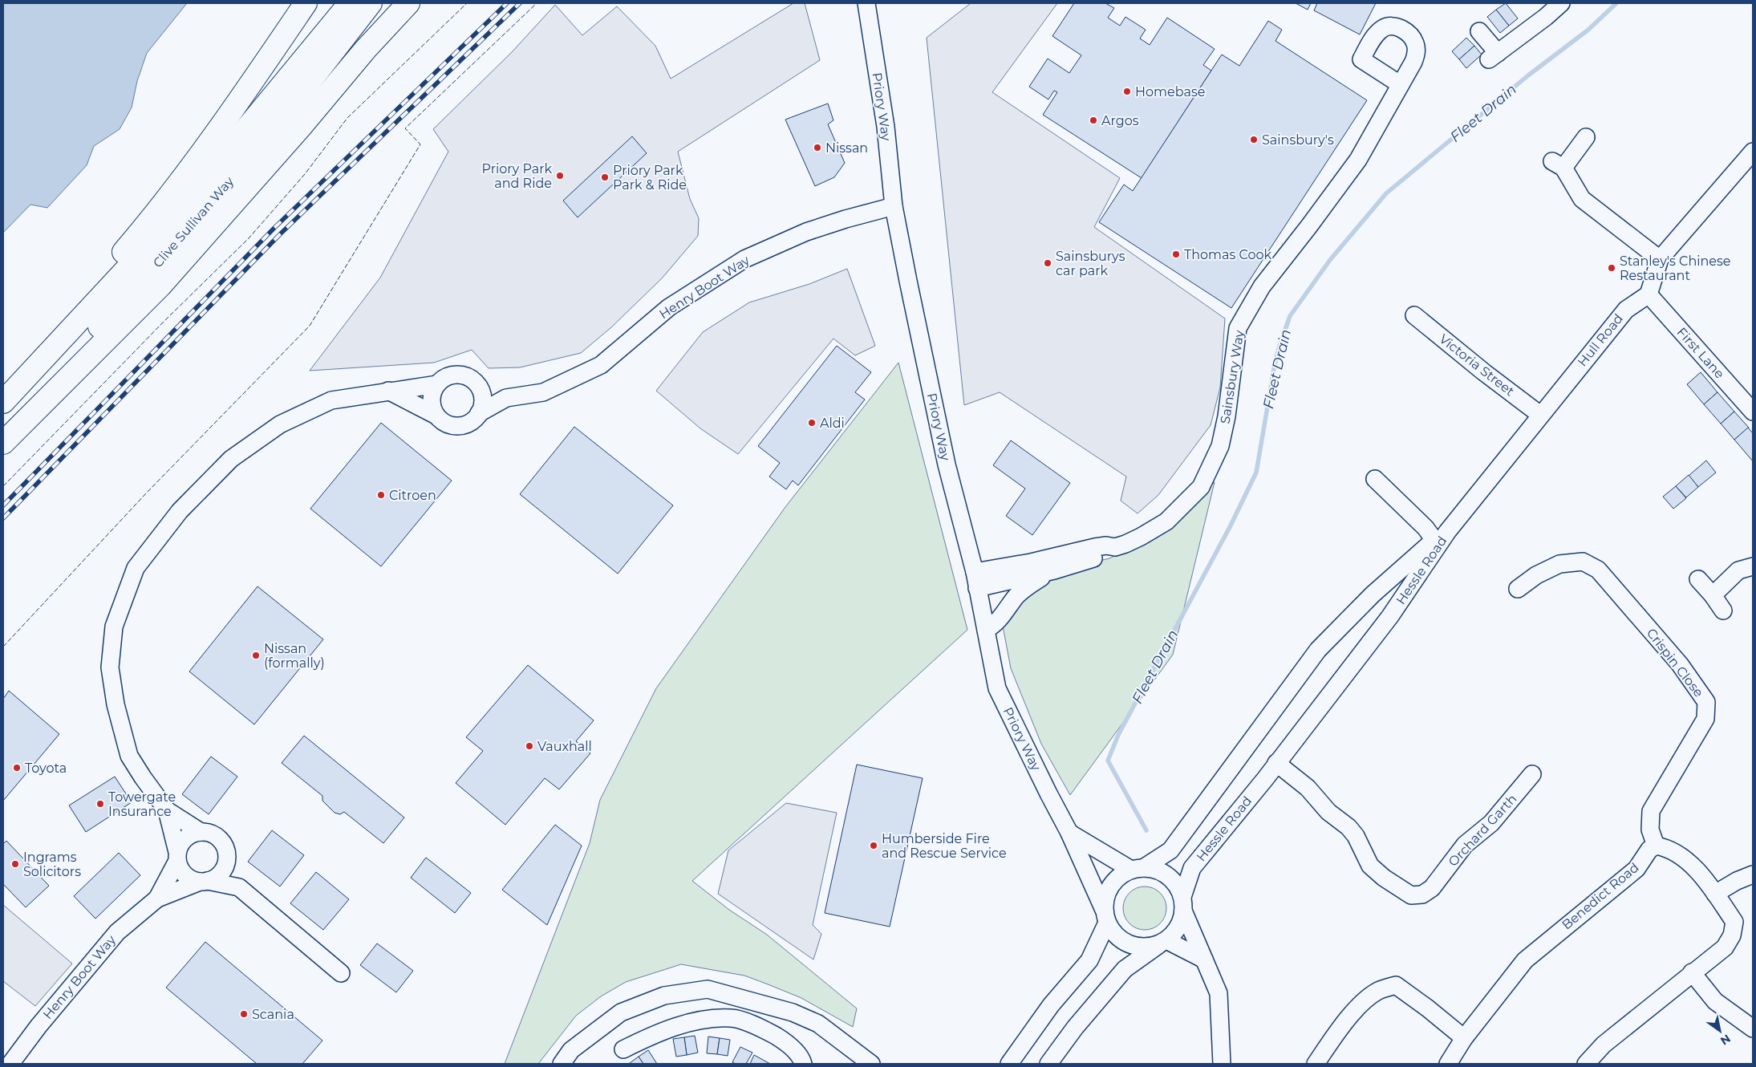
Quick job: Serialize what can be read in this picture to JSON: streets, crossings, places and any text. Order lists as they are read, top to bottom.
{
  "streets": {
    "highway": ["Clive Sullivan Way"],
    "street": [
      "Priory Way",
      "Henry Boot Way",
      "Hull Road",
      "First Lane",
      "Victoria Street",
      "Sainsbury Way",
      "Hessle Road",
      "Crispin Close",
      "Orchard Garth",
      "Benedict Road"
    ]
  },
  "crossings": [
    ["Priory Way", "Henry Boot Way"],
    ["Priory Way", "Sainsbury Way"],
    ["Priory Way", "Hessle Road"],
    ["Hull Road", "First Lane"],
    ["Hull Road", "Victoria Street"],
    ["Hull Road", "Hessle Road"],
    ["Hessle Road", "Orchard Garth"],
    ["Crispin Close", "Benedict Road"]
  ],
  "water": ["Fleet Drain"],
  "places": [
    "Homebase",
    "Argos",
    "Sainsbury's",
    "Nissan",
    "Priory Park and Ride",
    "Priory Park Park & Ride",
    "Thomas Cook",
    "Sainsburys car park",
    "Stanley's Chinese Restaurant",
    "Aldi",
    "Citroen",
    "Nissan (formally)",
    "Vauxhall",
    "Toyota",
    "Towergate Insurance",
    "Humberside Fire and Rescue Service",
    "Ingrams Solicitors",
    "Scania"
  ],
  "north": "bottom right"
}
